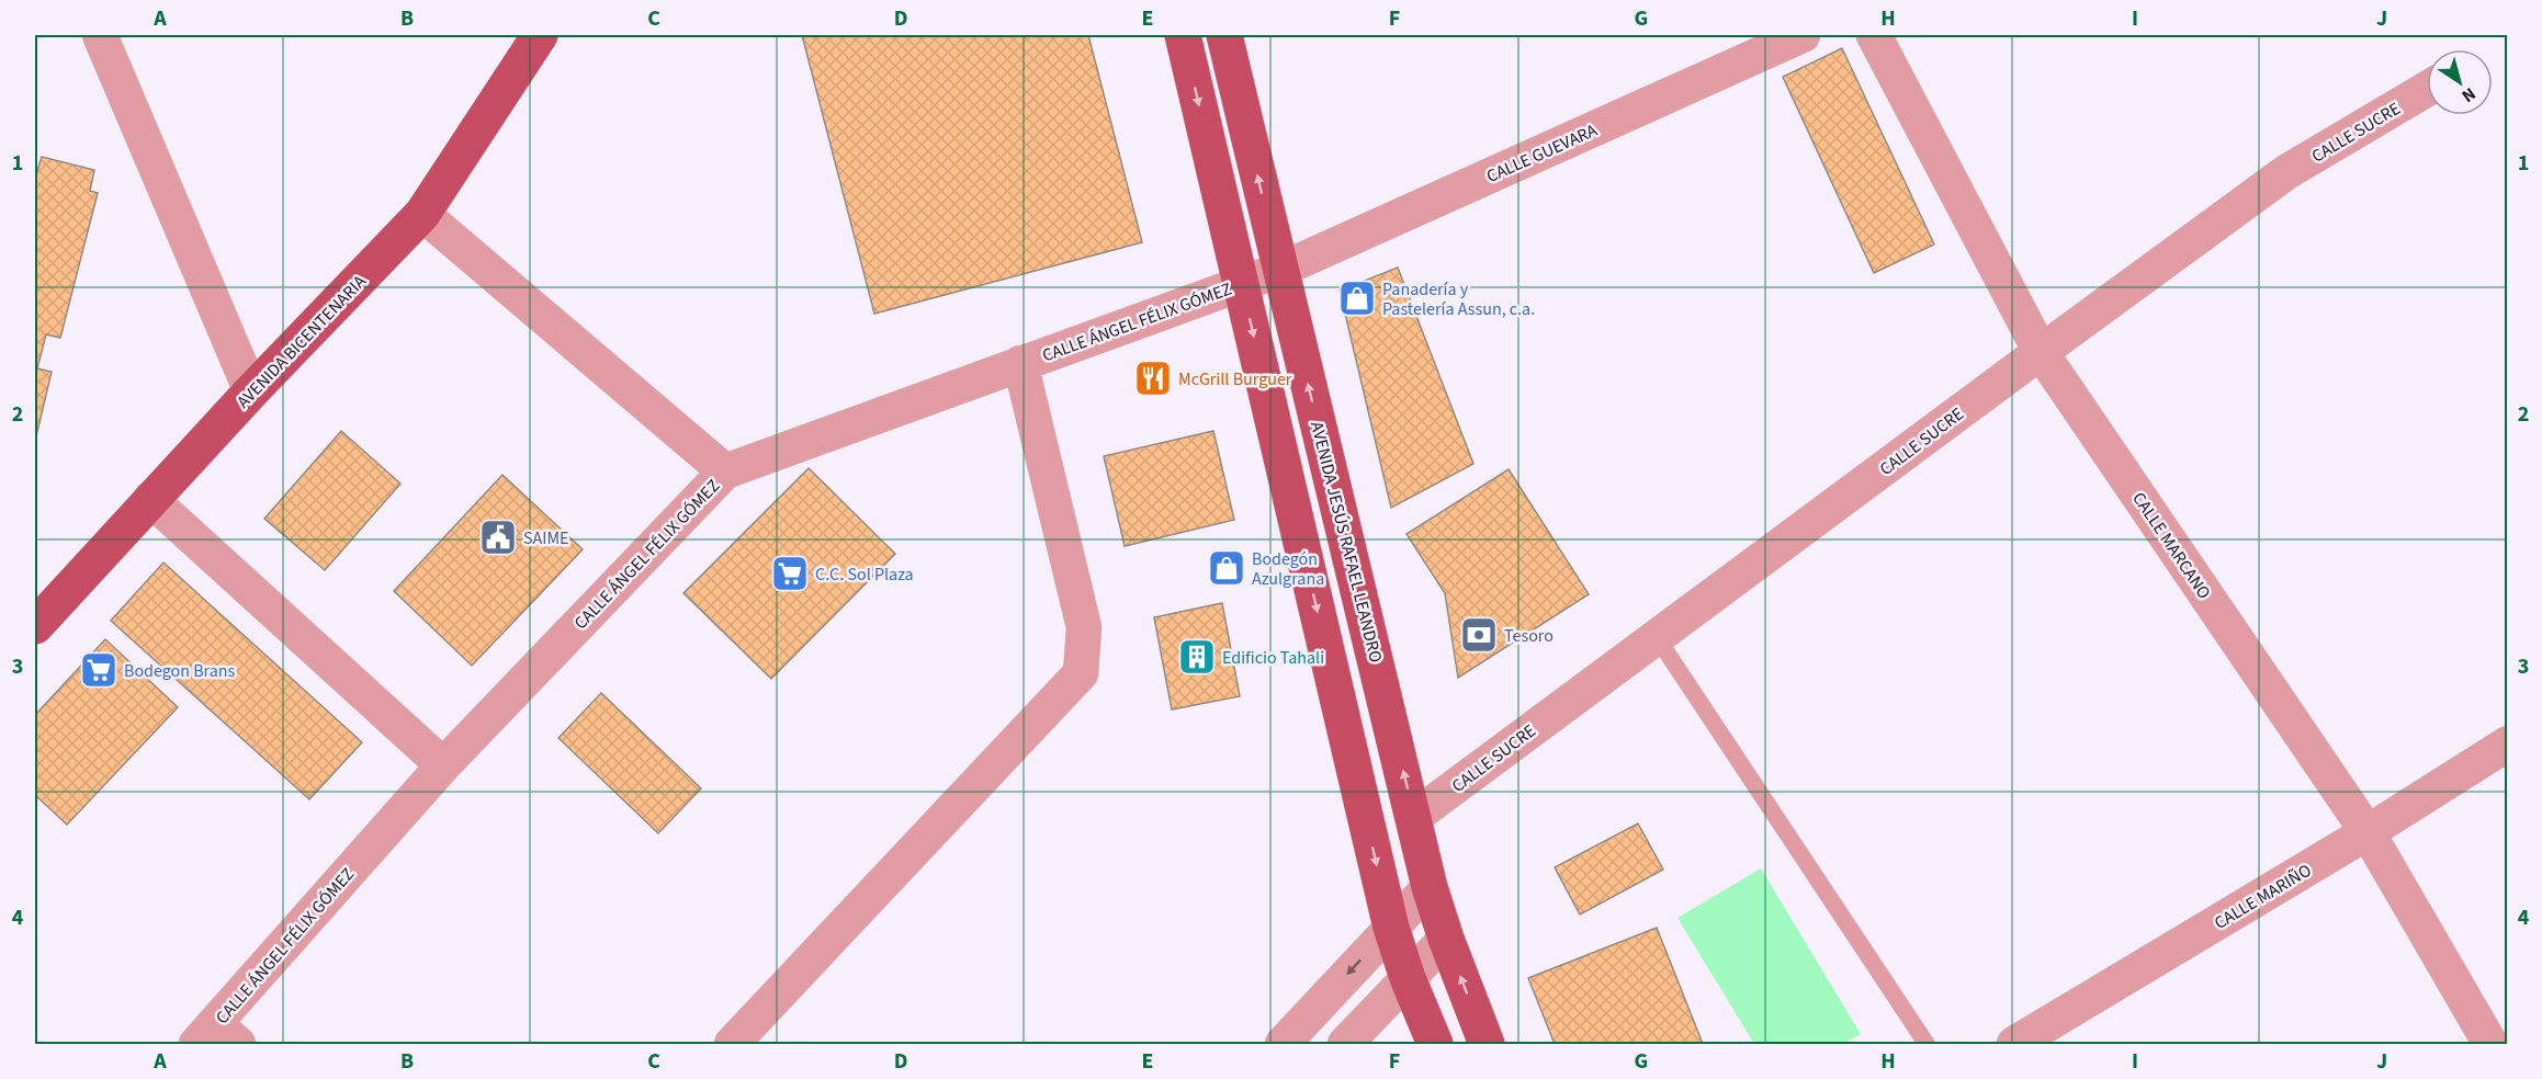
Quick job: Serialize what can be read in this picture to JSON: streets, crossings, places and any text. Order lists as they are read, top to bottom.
{
  "streets": {
    "main road": ["AVENIDA BICENTENARIA", "AVENIDA JESÚS RAFAEL LEANDRO"],
    "street": [
      "CALLE SUCRE",
      "CALLE GUEVARA",
      "CALLE ÁNGEL FÉLIX GÓMEZ",
      "CALLE MARCANO",
      "CALLE MARIÑO"
    ]
  },
  "crossings": [
    ["CALLE SUCRE", "AVENIDA JESÚS RAFAEL LEANDRO"],
    ["CALLE SUCRE", "CALLE MARCANO"],
    ["CALLE GUEVARA", "CALLE ÁNGEL FÉLIX GÓMEZ"],
    ["CALLE GUEVARA", "AVENIDA JESÚS RAFAEL LEANDRO"],
    ["CALLE ÁNGEL FÉLIX GÓMEZ", "AVENIDA JESÚS RAFAEL LEANDRO"],
    ["CALLE MARCANO", "CALLE MARIÑO"]
  ],
  "places": {
    "shop": ["Panadería y Pastelería Assun, c.a.", "Bodegón Azulgrana"],
    "restaurant": ["McGrill Burguer"],
    "public building": ["SAIME"],
    "supermarket": ["C.C. Sol Plaza", "Bodegon Brans"],
    "bank": ["Tesoro"],
    "building": ["Edificio Tahali"]
  },
  "north": "bottom right",
  "grid": {
    "columns": [
      "A",
      "B",
      "C",
      "D",
      "E",
      "F",
      "G",
      "H",
      "I",
      "J"
    ],
    "rows": [
      "1",
      "2",
      "3",
      "4"
    ]
  }
}
